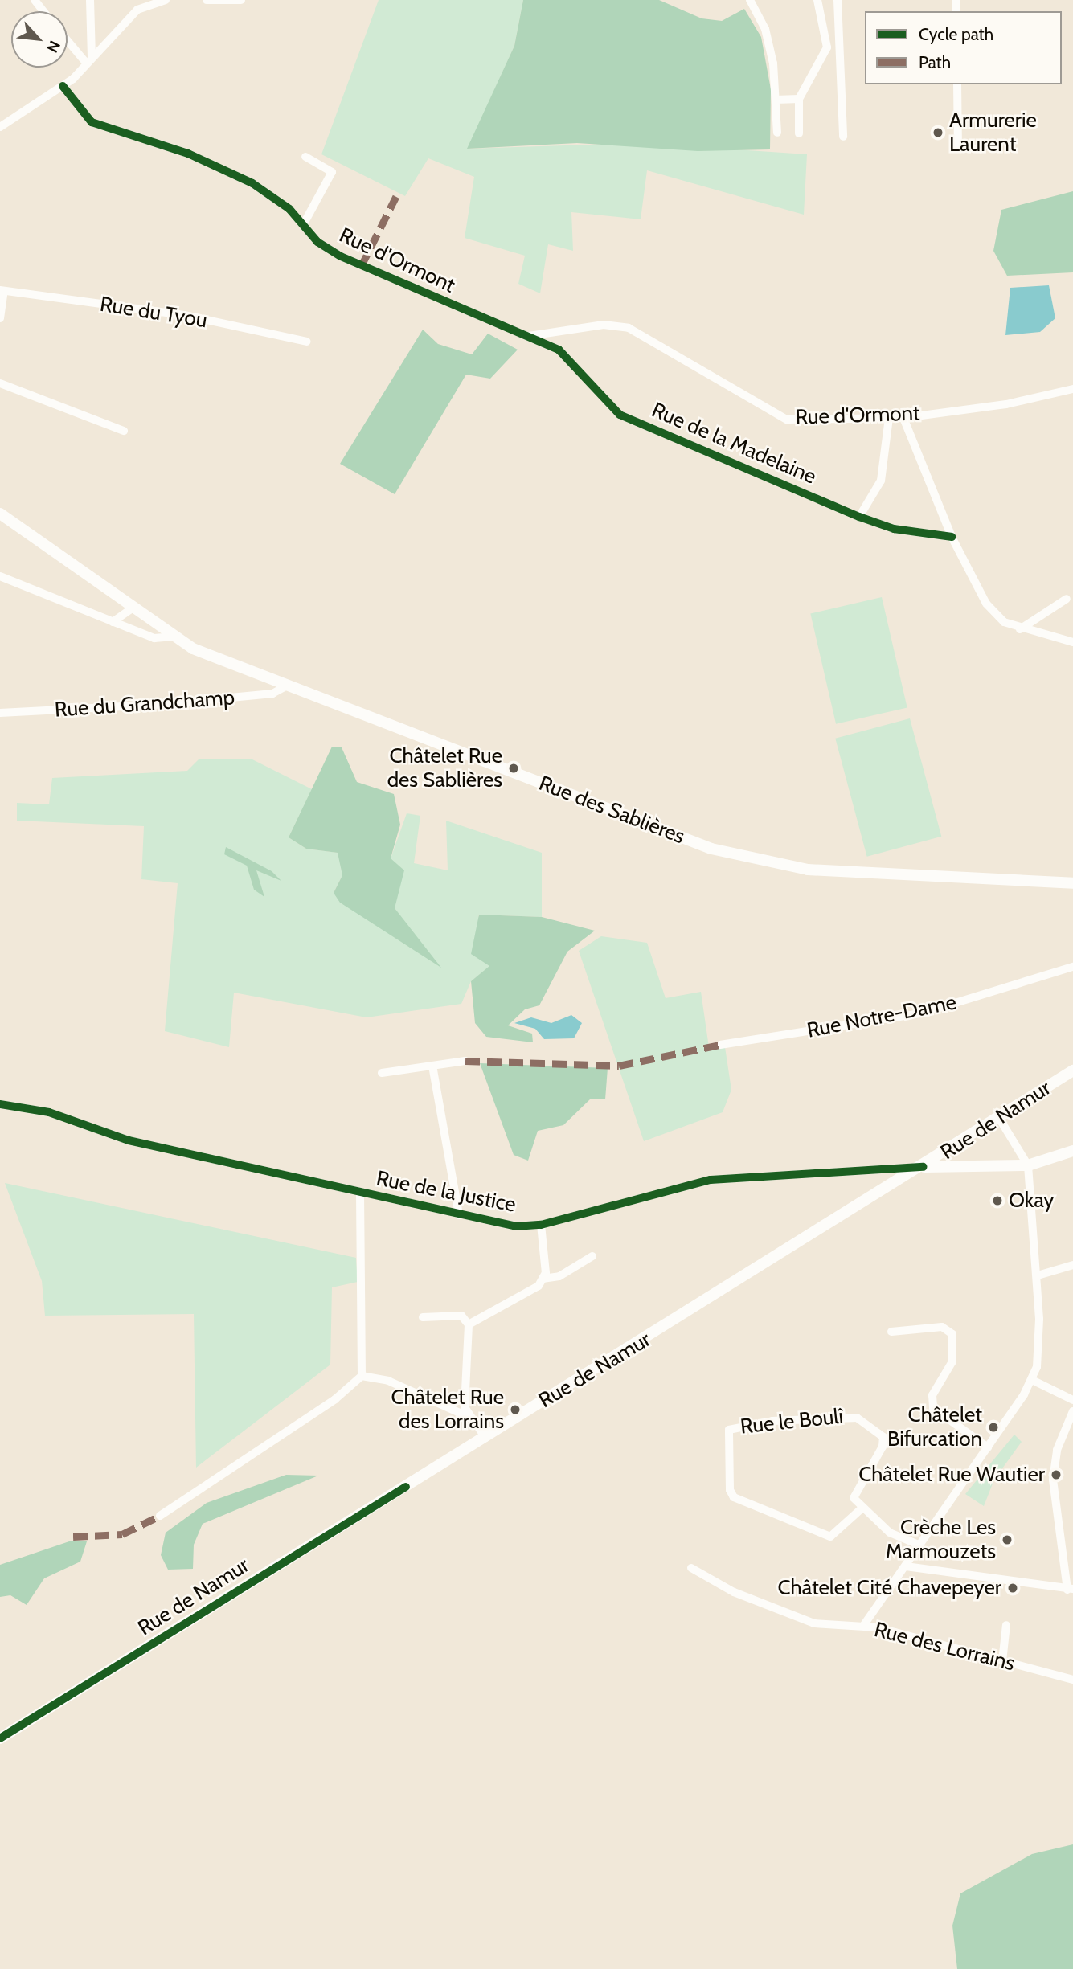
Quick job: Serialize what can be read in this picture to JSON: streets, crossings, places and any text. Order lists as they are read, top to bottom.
{
  "streets": {
    "main road": ["Rue des Sablières", "Rue de Namur"],
    "street": [
      "Rue d'Ormont",
      "Rue du Tyou",
      "Rue de la Madelaine",
      "Rue du Grandchamp",
      "Rue Notre-Dame",
      "Rue de la Justice",
      "Rue le Boulî",
      "Rue des Lorrains"
    ]
  },
  "crossings": [
    ["Rue d'Ormont", "Rue de la Madelaine"],
    ["Rue du Grandchamp", "Rue des Sablières"],
    ["Rue de Namur", "Rue de la Justice"]
  ],
  "places": [
    "Armurerie Laurent",
    "Châtelet Rue des Sablières",
    "Okay",
    "Châtelet Rue des Lorrains",
    "Châtelet Bifurcation",
    "Châtelet Rue Wautier",
    "Crèche Les Marmouzets",
    "Châtelet Cité Chavepeyer"
  ],
  "legend": ["Cycle path", "Path"],
  "north": "bottom right"
}
